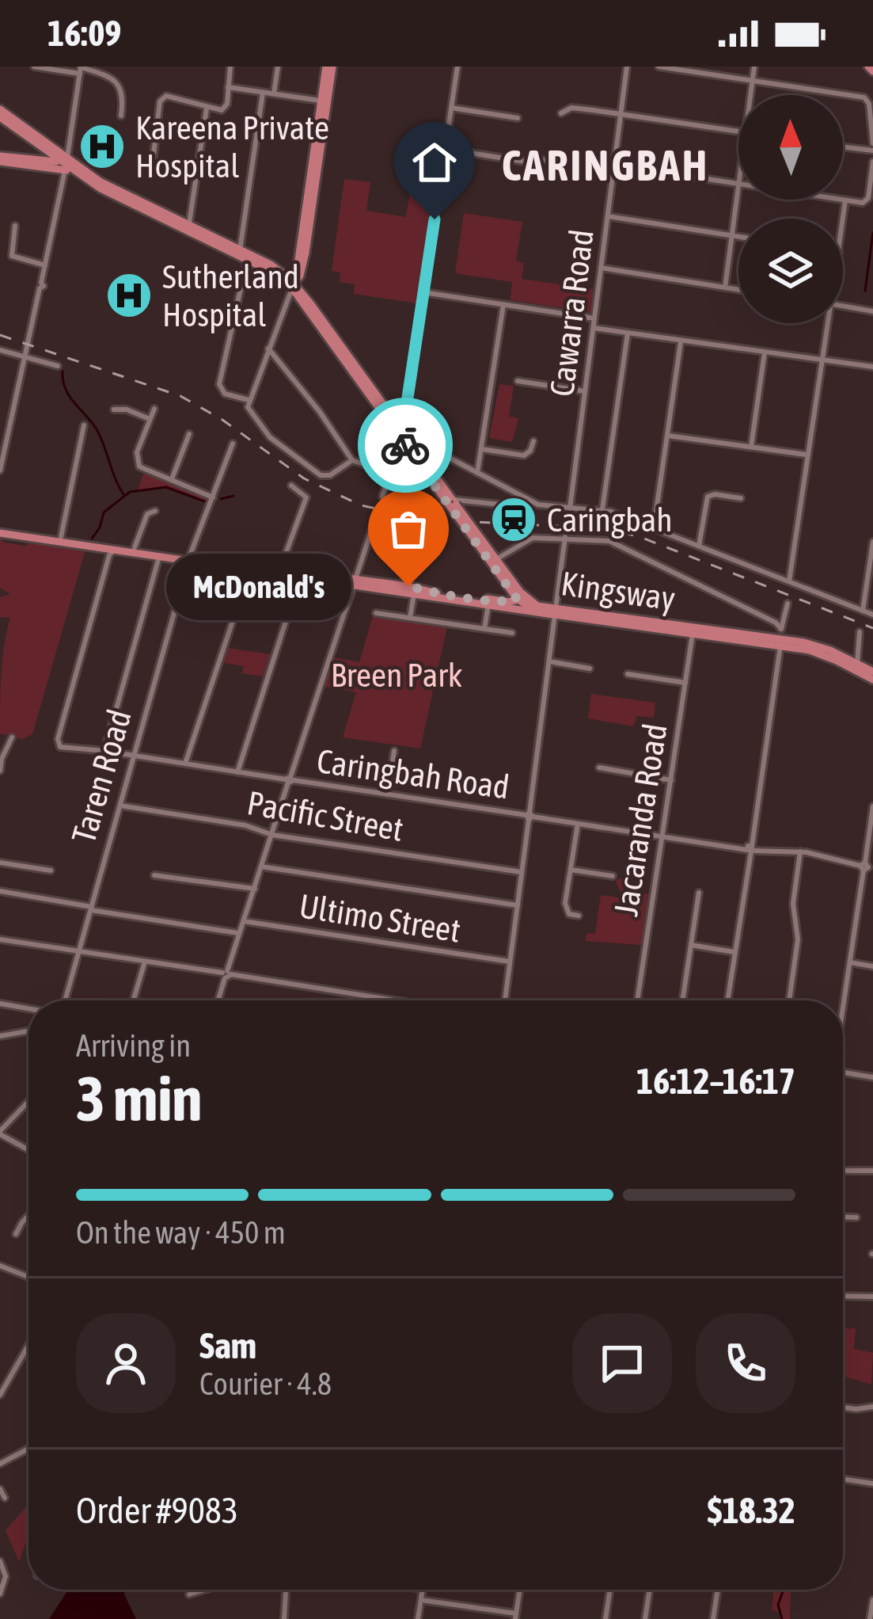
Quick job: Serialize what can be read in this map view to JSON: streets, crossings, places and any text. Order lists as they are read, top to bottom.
{
  "streets": {
    "main road": ["Kingsway"],
    "street": [
      "Cawarra Road",
      "Caringbah Road",
      "Taren Road",
      "Pacific Street",
      "Jacaranda Road",
      "Ultimo Street"
    ]
  },
  "crossings": [
    ["Kingsway", "Jacaranda Road"],
    ["Caringbah Road", "Taren Road"],
    ["Caringbah Road", "Jacaranda Road"],
    ["Taren Road", "Pacific Street"]
  ],
  "districts": ["CARINGBAH"],
  "parks": ["Breen Park"],
  "places": {
    "hospital": ["Kareena Private Hospital", "Sutherland Hospital"],
    "station": ["Caringbah"],
    "other": ["McDonald's"]
  },
  "north": "top",
  "page": {
    "status": "16:09",
    "bubble": "McDonald's",
    "heading": ["3 min", "Arriving in", "16:12–16:17"],
    "panel": [
      "Sam",
      "Courier · 4.8",
      "Order #9083",
      "$18.32"
    ],
    "bar": "On the way · 450 m"
  }
}
